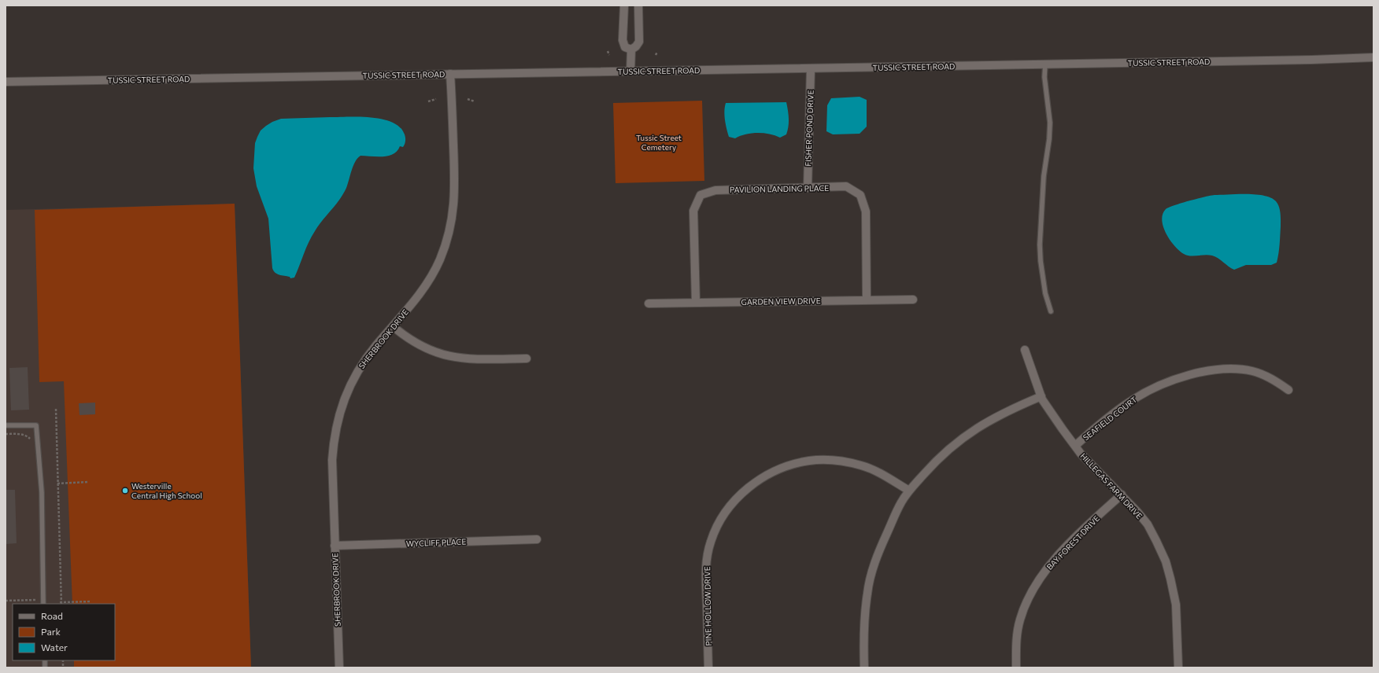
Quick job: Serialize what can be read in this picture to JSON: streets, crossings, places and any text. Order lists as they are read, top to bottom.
{
  "streets": {
    "street": [
      "TUSSIC STREET ROAD",
      "FISHER POND DRIVE",
      "PAVILION LANDING PLACE",
      "GARDEN VIEW DRIVE",
      "SHERBROOK DRIVE",
      "SEAFIELD COURT",
      "HILLEGAS FARM DRIVE",
      "WYCLIFF PLACE",
      "BAY FOREST DRIVE",
      "PINE HOLLOW DRIVE"
    ]
  },
  "crossings": [
    ["TUSSIC STREET ROAD", "FISHER POND DRIVE"],
    ["TUSSIC STREET ROAD", "SHERBROOK DRIVE"],
    ["FISHER POND DRIVE", "PAVILION LANDING PLACE"],
    ["PAVILION LANDING PLACE", "GARDEN VIEW DRIVE"],
    ["SHERBROOK DRIVE", "WYCLIFF PLACE"],
    ["SEAFIELD COURT", "HILLEGAS FARM DRIVE"],
    ["HILLEGAS FARM DRIVE", "BAY FOREST DRIVE"]
  ],
  "parks": ["Tussic Street Cemetery"],
  "places": ["Westerville Central High School"],
  "legend": ["Road", "Park", "Water"]
}
